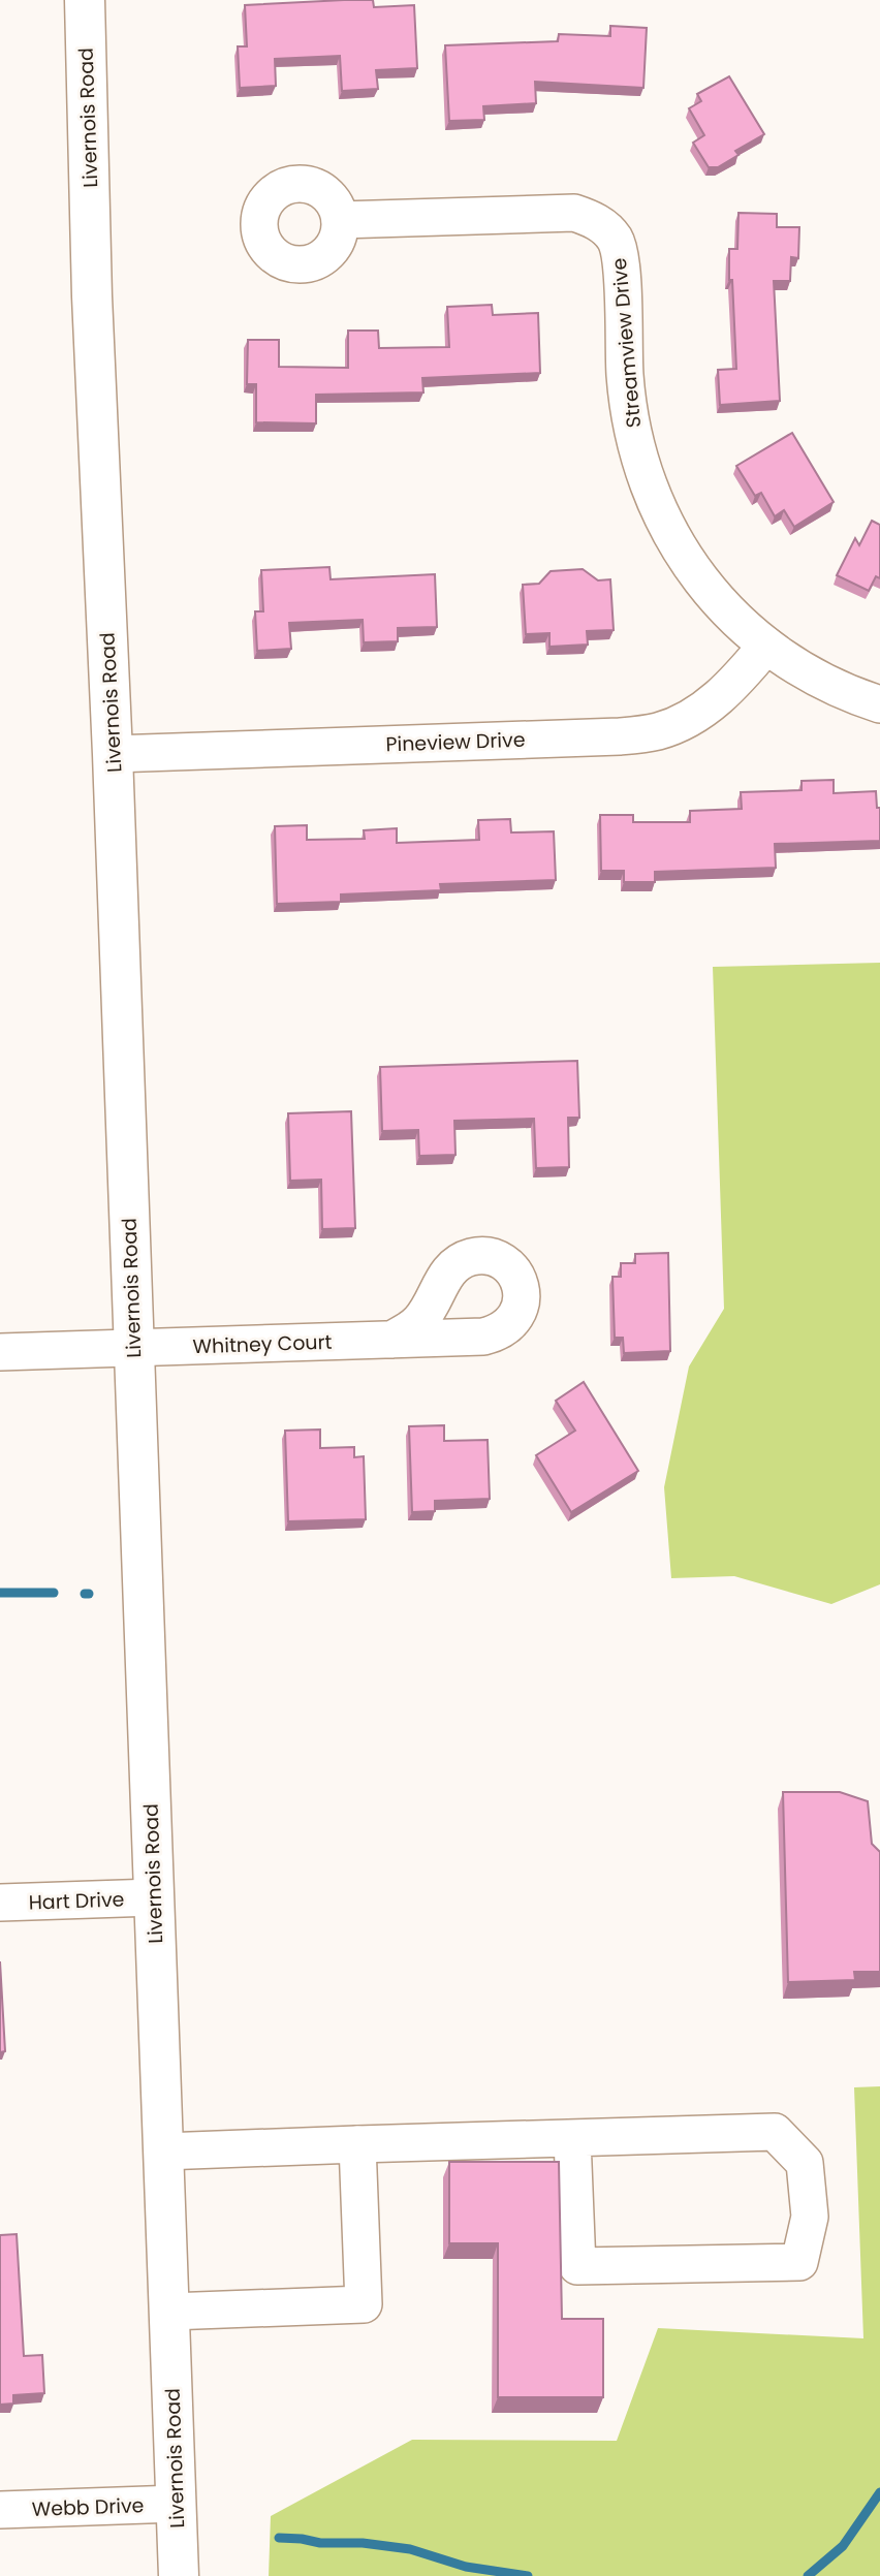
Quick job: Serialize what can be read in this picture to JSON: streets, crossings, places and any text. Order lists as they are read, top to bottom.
{
  "streets": {
    "main road": ["Livernois Road"],
    "street": [
      "Streamview Drive",
      "Pineview Drive",
      "Whitney Court",
      "Hart Drive",
      "Webb Drive"
    ]
  },
  "crossings": [
    ["Livernois Road", "Pineview Drive"],
    ["Livernois Road", "Whitney Court"],
    ["Livernois Road", "Hart Drive"],
    ["Livernois Road", "Webb Drive"],
    ["Streamview Drive", "Pineview Drive"]
  ]
}
